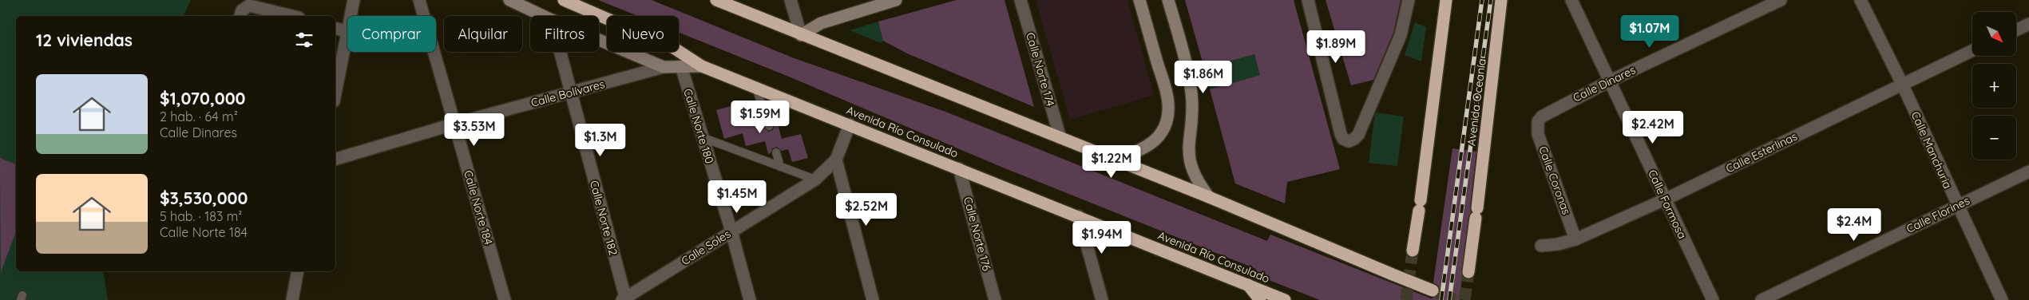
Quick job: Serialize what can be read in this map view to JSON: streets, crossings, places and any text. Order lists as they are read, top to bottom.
{
  "streets": {
    "highway": ["Avenida Oceanía", "Avenida Río Consulado"],
    "street": [
      "Calle Norte 174",
      "Calle Dinares",
      "Calle Bolívares",
      "Calle Norte 180",
      "Calle Manchuria",
      "Calle Esterlinas",
      "Calle Coronas",
      "Calle Formosa",
      "Calle Norte 184",
      "Calle Florines",
      "Calle Norte 182",
      "Calle Norte 176",
      "Calle Soles"
    ]
  },
  "crossings": [
    ["Calle Dinares", "Calle Coronas"],
    ["Calle Dinares", "Calle Formosa"],
    ["Calle Bolívares", "Avenida Río Consulado"],
    ["Calle Bolívares", "Calle Norte 184"],
    ["Calle Bolívares", "Calle Norte 182"],
    ["Calle Norte 180", "Avenida Río Consulado"],
    ["Calle Norte 180", "Calle Soles"],
    ["Avenida Río Consulado", "Calle Norte 176"],
    ["Avenida Río Consulado", "Calle Soles"],
    ["Calle Manchuria", "Calle Esterlinas"],
    ["Calle Manchuria", "Calle Florines"],
    ["Calle Esterlinas", "Calle Coronas"],
    ["Calle Esterlinas", "Calle Formosa"],
    ["Calle Norte 182", "Calle Soles"]
  ],
  "north": "bottom right",
  "page": {
    "map_buttons": ["+", "−"],
    "price": [
      "$1.07M",
      "$1.89M",
      "$1.86M",
      "$1.59M",
      "$2.42M",
      "$3.53M",
      "$1.3M",
      "$1.22M",
      "$1.45M",
      "$2.52M",
      "$2.4M",
      "$1.94M"
    ],
    "chip": [
      "Comprar",
      "Alquilar",
      "Filtros",
      "Nuevo"
    ],
    "heading": "12 viviendas",
    "list": [
      {
        "name": "$1,070,000",
        "note": "2 hab. · 64 m² · Calle Dinares"
      },
      {
        "name": "$3,530,000",
        "note": "5 hab. · 183 m² · Calle Norte 184"
      }
    ]
  }
}
